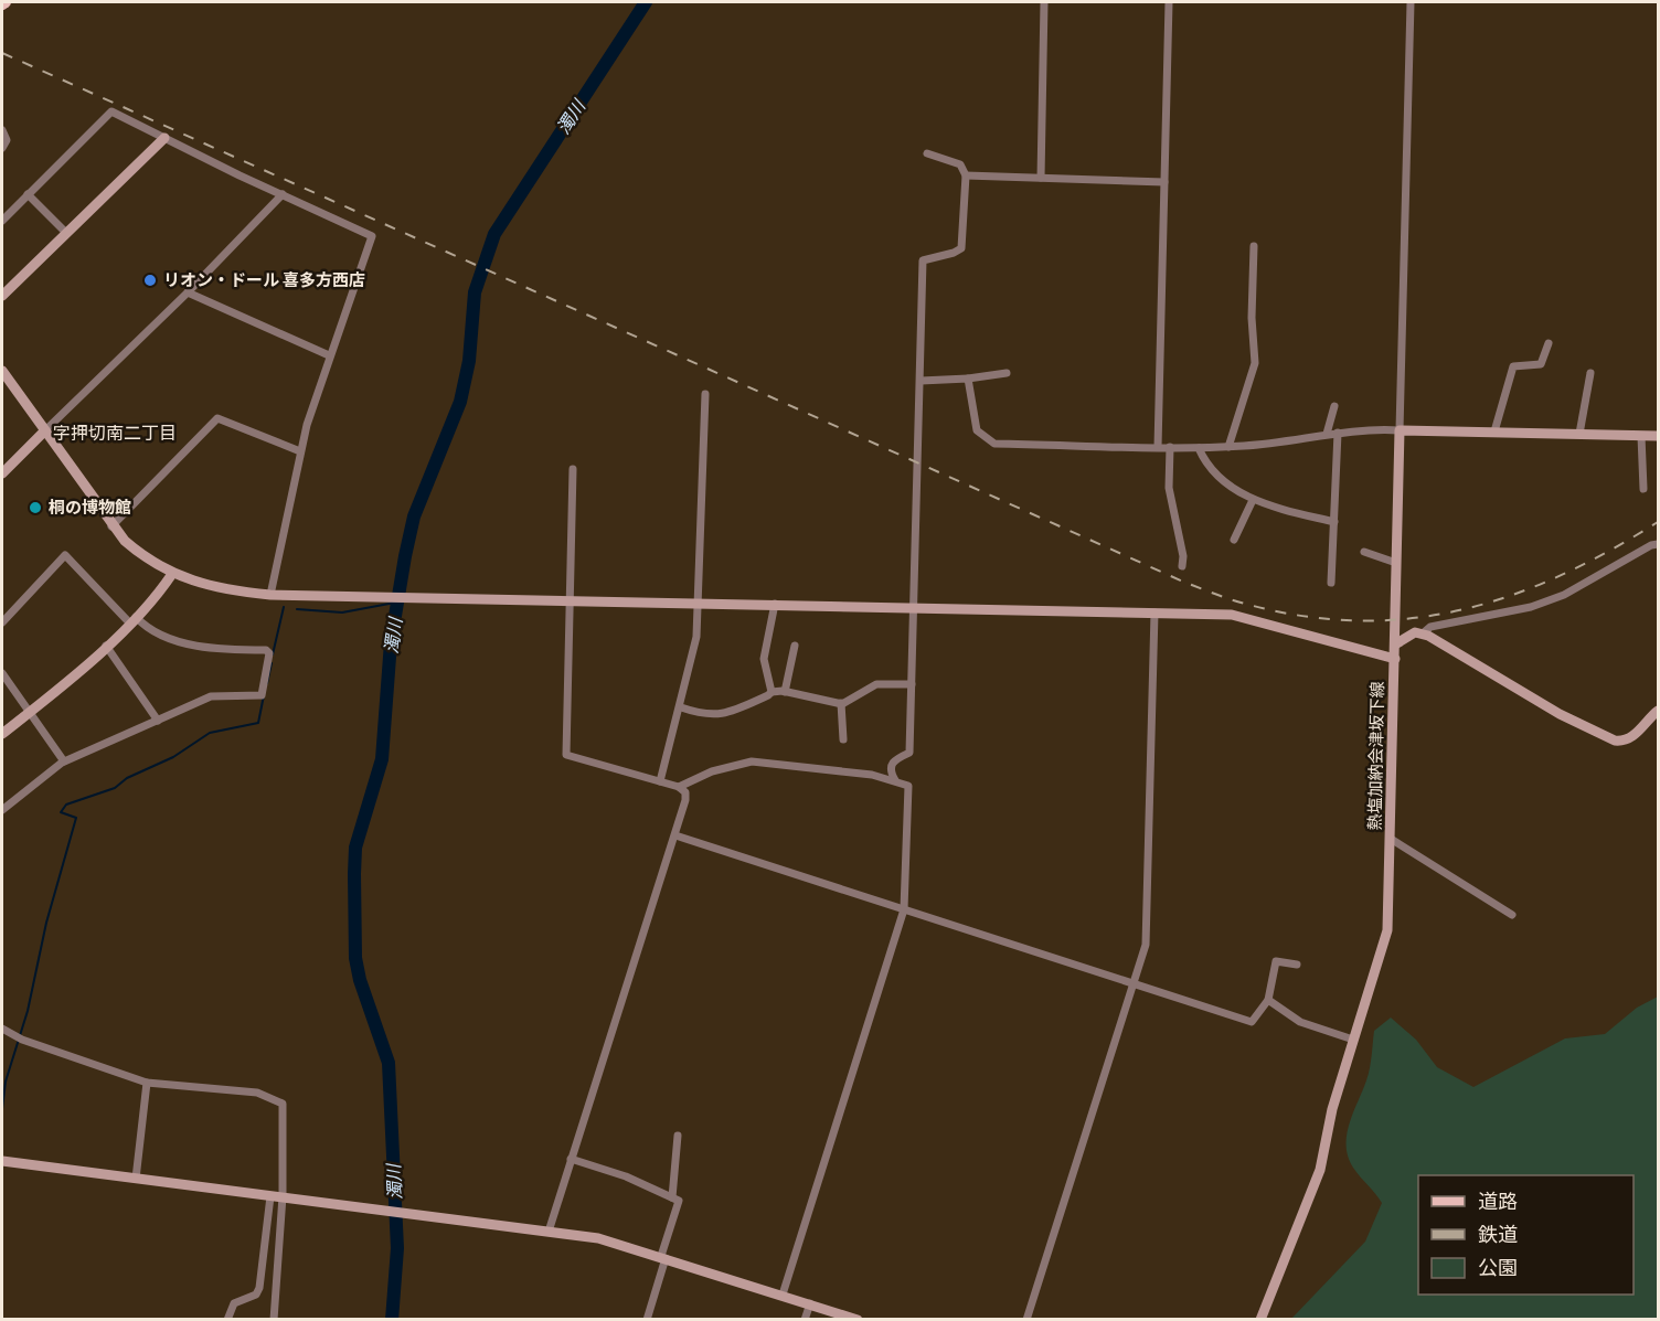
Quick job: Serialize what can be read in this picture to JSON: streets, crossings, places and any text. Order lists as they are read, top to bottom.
{
  "streets": {
    "street": ["熱塩加納会津坂下線"]
  },
  "districts": ["字押切南二丁目"],
  "water": ["濁川"],
  "places": ["リオン・ドール 喜多方西店", "桐の博物館"],
  "legend": ["道路", "鉄道", "公園"]
}
